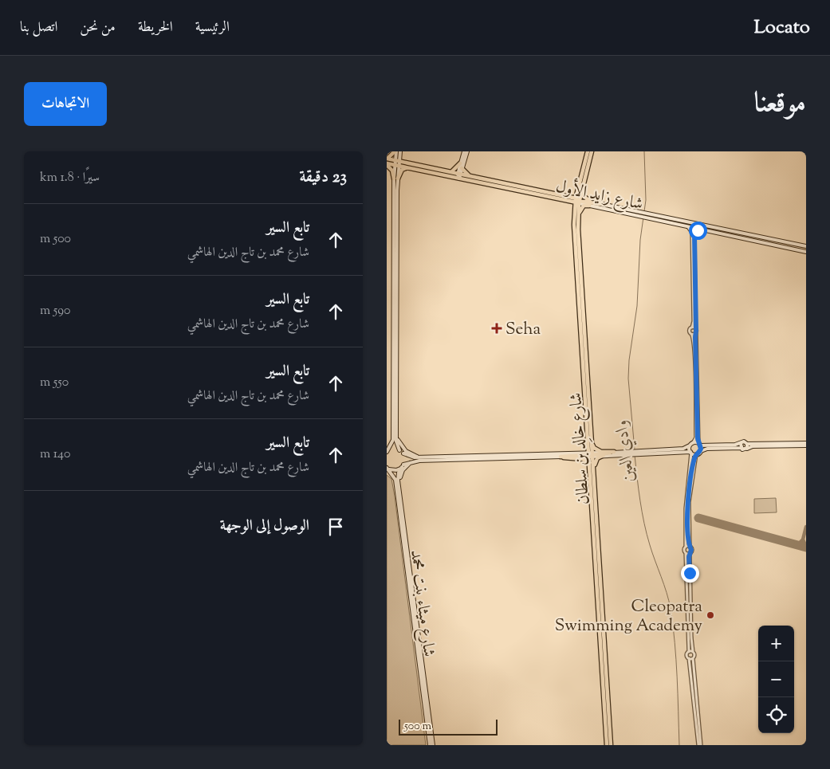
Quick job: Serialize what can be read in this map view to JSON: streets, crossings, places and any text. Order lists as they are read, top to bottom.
{
  "streets": {
    "main road": ["شارع زايد الأول", "شارع خالِد بن سلطان", "شارع ميثاء بنت محمد"]
  },
  "crossings": [
    ["شارع زايد الأول", "شارع خالِد بن سلطان"]
  ],
  "water": ["وادي العين"],
  "places": {
    "health": ["Seha"],
    "other": ["Cleopatra Swimming Academy"]
  },
  "scale_bar": "500 m",
  "page": {
    "header": "Locato",
    "nav": [
      "الرئيسية",
      "الخريطة",
      "من نحن",
      "اتصل بنا"
    ],
    "title": "موقعنا",
    "buttons": "الاتجاهات",
    "heading": ["23 دقيقة", "سيرًا · 1.8 km"],
    "list": [
      ["تابع السير", "شارع محمد بن تاج الدين الهاشمي", "500 m"],
      ["تابع السير", "شارع محمد بن تاج الدين الهاشمي", "590 m"],
      ["تابع السير", "شارع محمد بن تاج الدين الهاشمي", "550 m"],
      ["تابع السير", "شارع محمد بن تاج الدين الهاشمي", "140 m"],
      "الوصول إلى الوجهة"
    ],
    "map_buttons": ["+", "−"],
    "scale": "500 m"
  }
}
